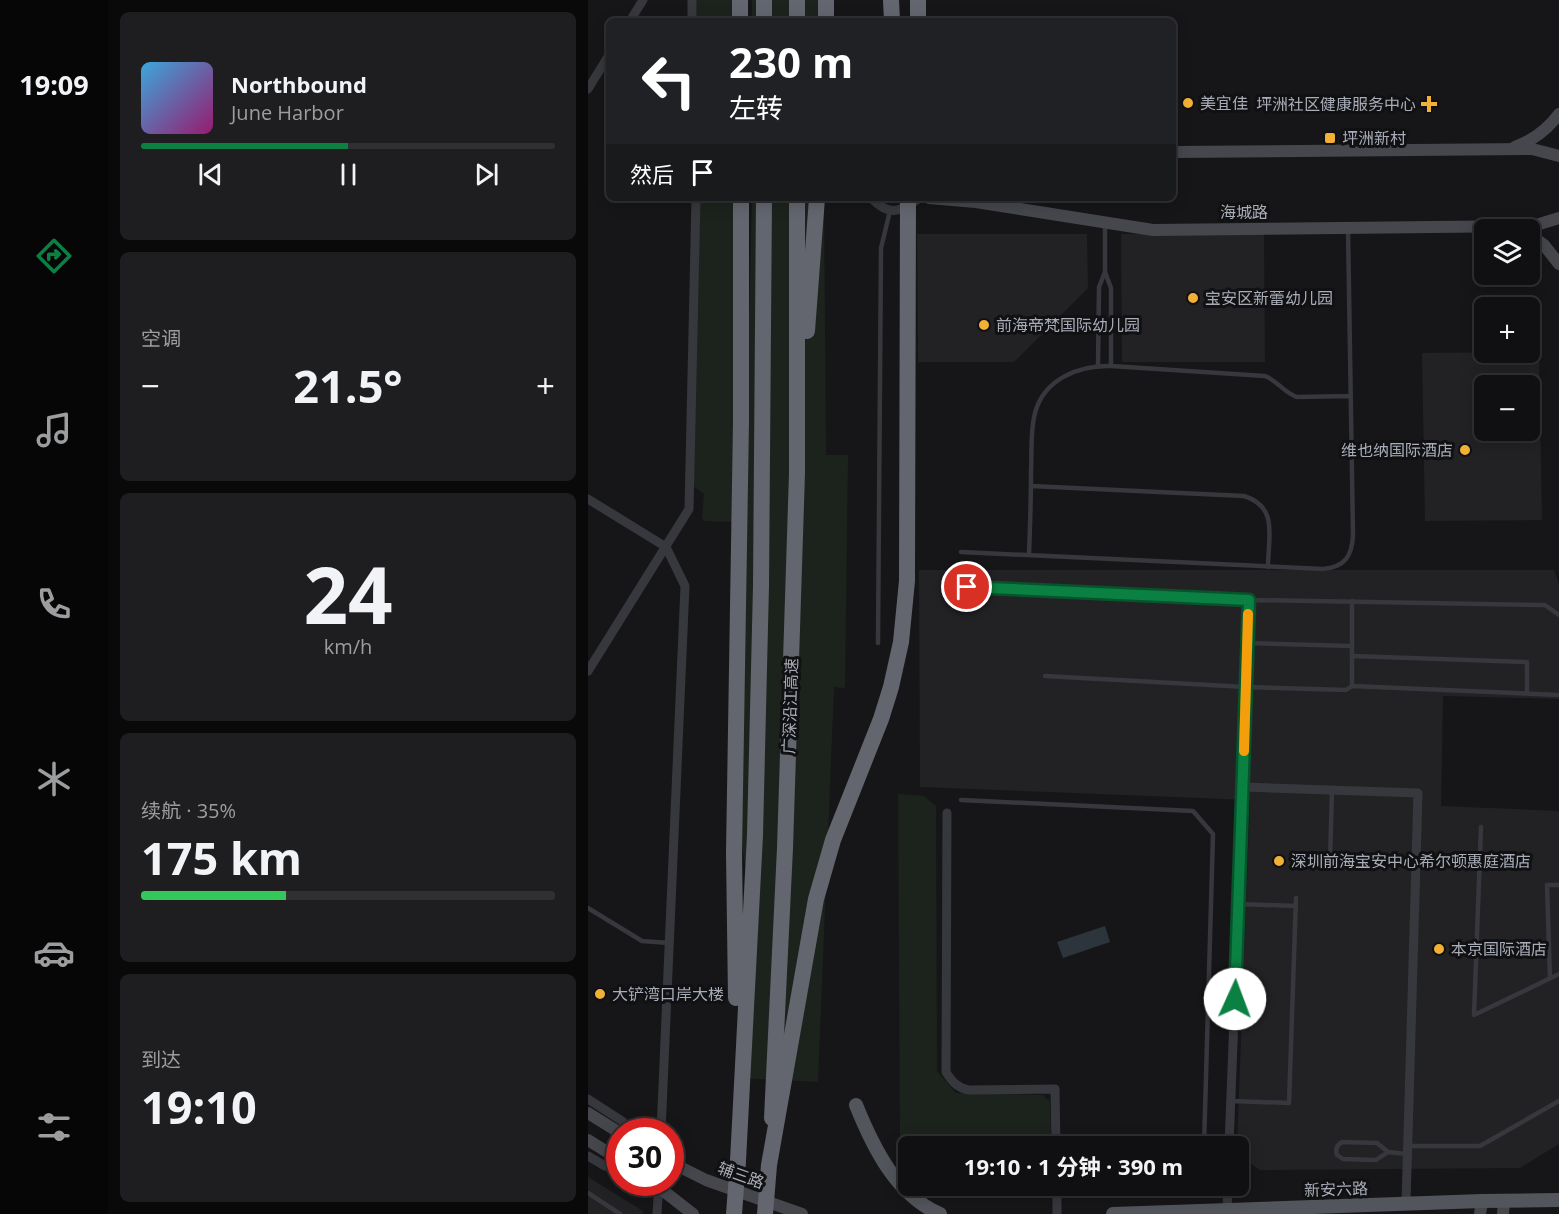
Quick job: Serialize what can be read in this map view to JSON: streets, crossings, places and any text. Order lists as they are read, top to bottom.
{
  "streets": {
    "highway": ["广深沿江高速"],
    "main road": ["海城路", "辅三路", "新安六路"]
  },
  "places": {
    "other": [
      "美宜佳",
      "宝安区新蕾幼儿园",
      "前海帝梵国际幼儿园",
      "维也纳国际酒店",
      "深圳前海宝安中心希尔顿惠庭酒店",
      "本京国际酒店",
      "大铲湾口岸大楼"
    ],
    "health": ["坪洲社区健康服务中心"],
    "transit": ["坪洲新村"]
  },
  "page": {
    "tabs": "19:09",
    "turn": ["230 m", "左转"],
    "song": ["Northbound", "June Harbor"],
    "then": "然后",
    "map_buttons": ["+", "−"],
    "tile": [
      "空调",
      ["24", "km/h"],
      ["续航 · 35%", "175 km"],
      ["到达", "19:10"]
    ],
    "heat": ["−", "21.5°", "+"],
    "limit": "30",
    "trip": "19:10 · 1 分钟 · 390 m"
  }
}
